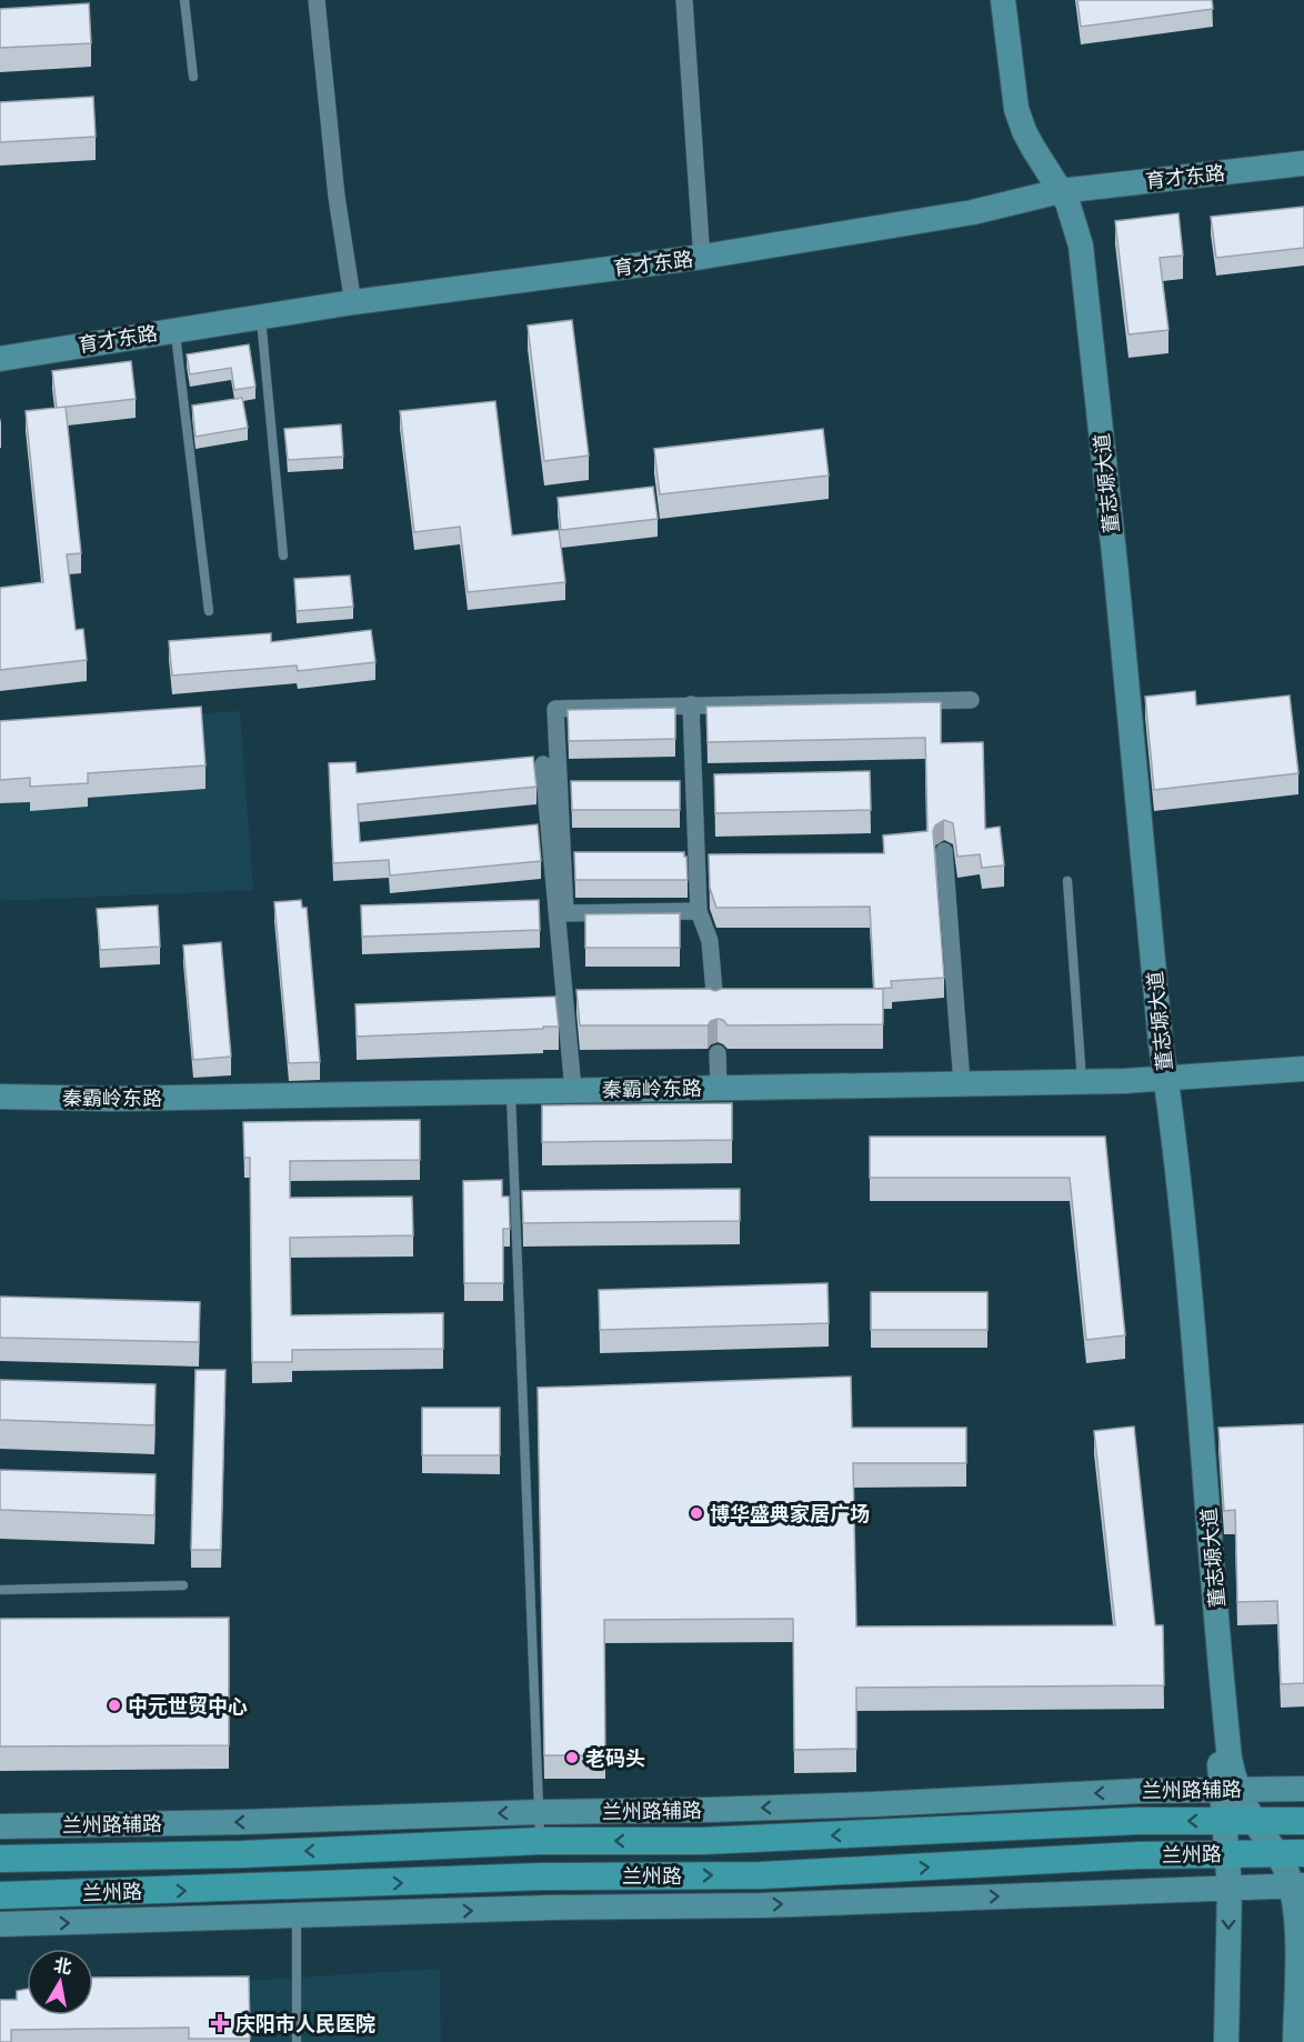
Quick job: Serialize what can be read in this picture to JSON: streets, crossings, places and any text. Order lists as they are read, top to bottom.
{
  "streets": {
    "main road": ["兰州路"],
    "street": [
      "育才东路",
      "董志塬大道",
      "秦霸岭东路",
      "兰州路辅路"
    ]
  },
  "crossings": [
    ["育才东路", "董志塬大道"],
    ["董志塬大道", "秦霸岭东路"],
    ["董志塬大道", "兰州路辅路"],
    ["董志塬大道", "兰州路"]
  ],
  "places": {
    "other": ["博华盛典家居广场", "中元世贸中心", "老码头"],
    "health": ["庆阳市人民医院"]
  },
  "north": "top"
}
